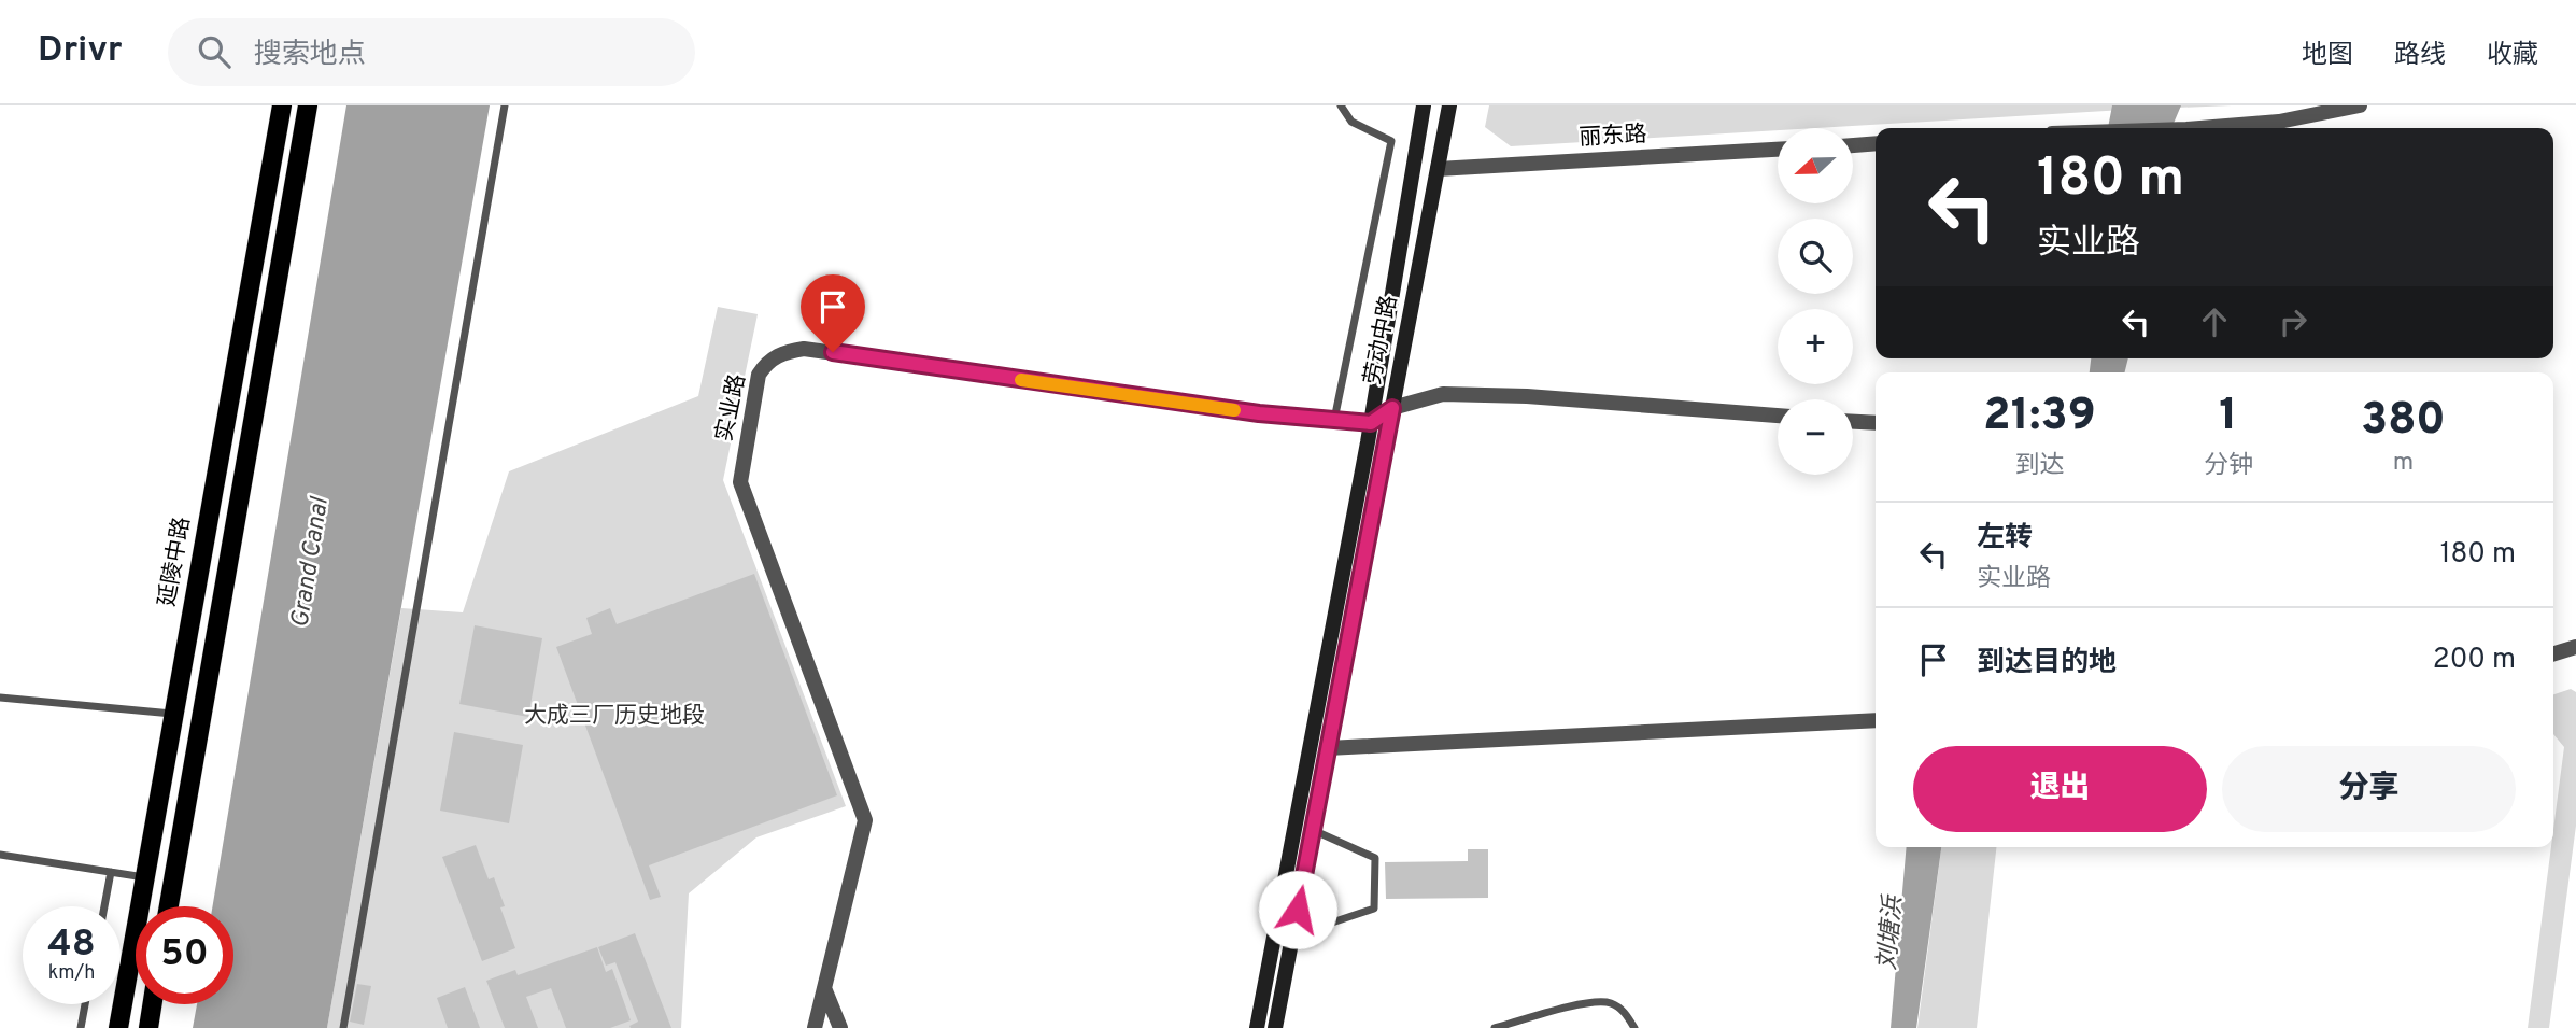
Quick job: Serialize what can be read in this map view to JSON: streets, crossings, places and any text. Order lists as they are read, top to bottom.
{
  "streets": {
    "main road": ["劳动中路", "延陵中路"],
    "street": ["丽东路", "实业路"]
  },
  "crossings": [
    ["丽东路", "劳动中路"],
    ["劳动中路", "实业路"]
  ],
  "water": ["Grand Canal", "刘塘浜"],
  "parks": ["大成三厂历史地段"],
  "north": "left",
  "page": {
    "header": "Drivr",
    "search": "搜索地点",
    "nav": ["地图", "路线", "收藏"],
    "map_buttons": ["+", "−"],
    "turn": ["180 m", "实业路"],
    "eta": [
      "21:39",
      "到达",
      "1",
      "分钟",
      "380",
      "m"
    ],
    "list": [
      {
        "name": "左转",
        "note": "实业路",
        "value": "180 m"
      },
      {
        "name": "到达目的地",
        "value": "200 m"
      }
    ],
    "buttons": ["退出", "分享"],
    "speed": "48 km/h",
    "limit": "50"
  }
}
